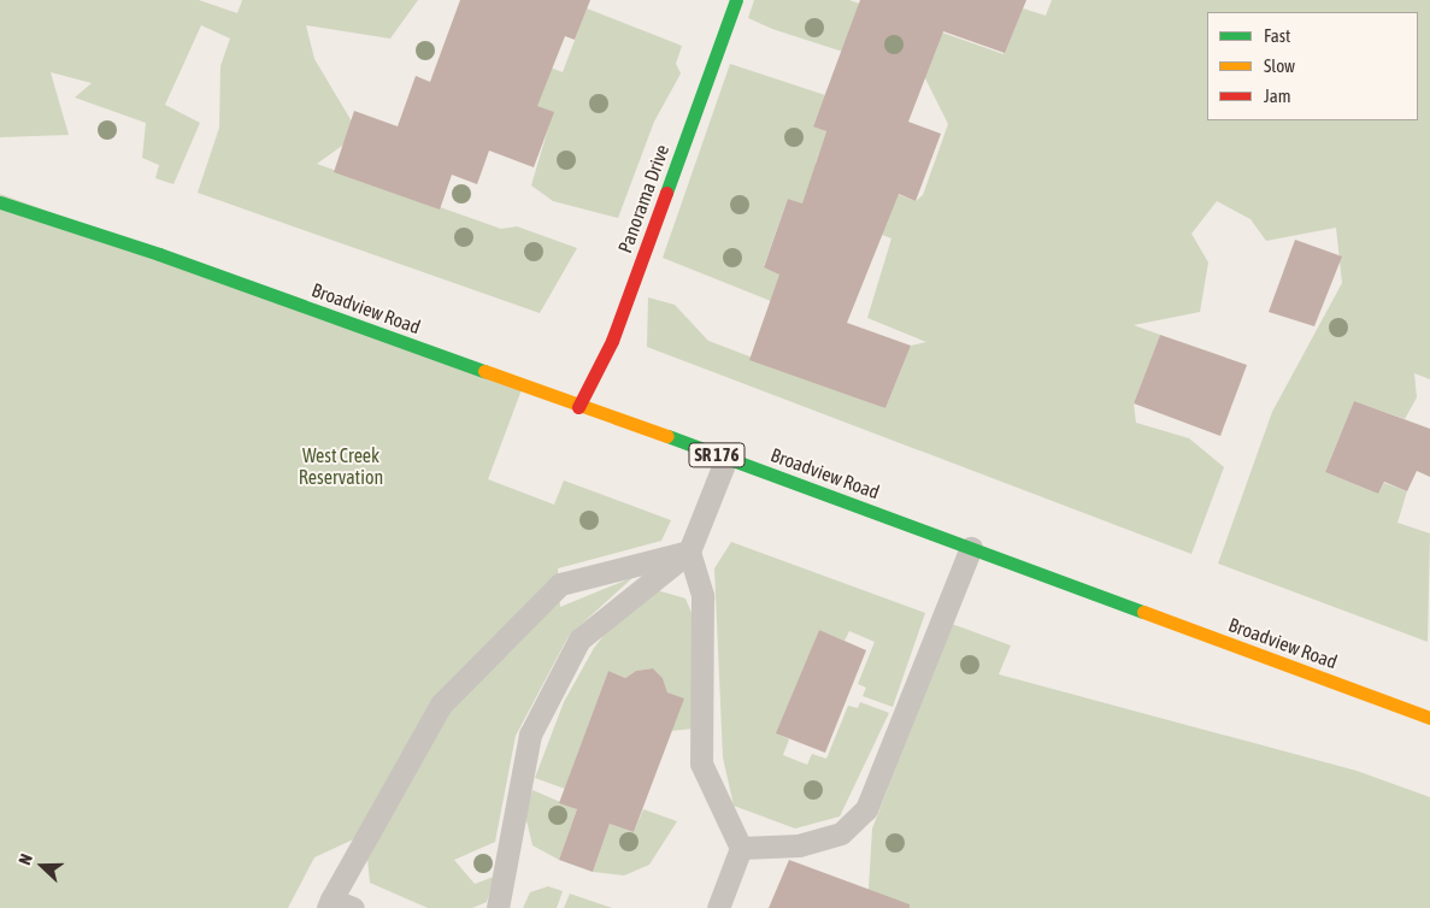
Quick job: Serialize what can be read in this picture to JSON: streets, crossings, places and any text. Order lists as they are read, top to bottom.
{
  "streets": {
    "main road": ["Panorama Drive", "Broadview Road", "SR 176"]
  },
  "crossings": [
    ["Panorama Drive", "Broadview Road"]
  ],
  "parks": ["West Creek Reservation"],
  "legend": ["Fast", "Slow", "Jam"],
  "north": "left"
}
